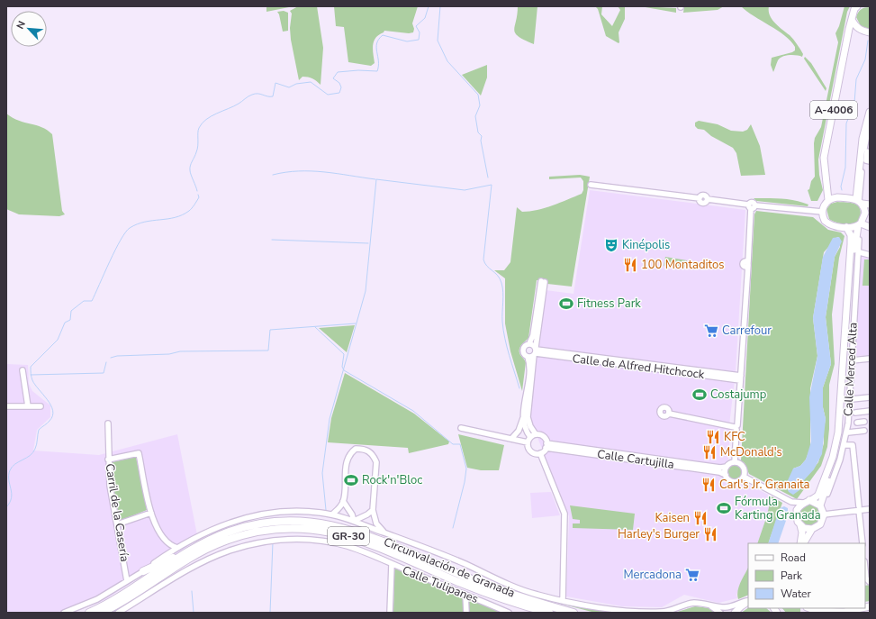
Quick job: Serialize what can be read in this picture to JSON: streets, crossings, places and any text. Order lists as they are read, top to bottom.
{
  "streets": {
    "highway": ["GR-30", "Circunvalación de Granada"],
    "main road": ["A-4006", "Calle Merced Alta"],
    "street": [
      "Calle de Alfred Hitchcock",
      "Calle Cartujilla",
      "Carril de la Casería",
      "Calle Tulipanes"
    ]
  },
  "crossings": [
    ["A-4006", "Calle Merced Alta"]
  ],
  "places": {
    "theatre": ["Kinépolis"],
    "restaurant": [
      "100 Montaditos",
      "KFC",
      "McDonald's",
      "Carl's Jr. Granaita",
      "Kaisen",
      "Harley's Burger"
    ],
    "sports": [
      "Fitness Park",
      "Costajump",
      "Rock'n'Bloc",
      "Fórmula Karting Granada"
    ],
    "supermarket": ["Carrefour", "Mercadona"]
  },
  "legend": ["Road", "Park", "Water"],
  "north": "top left"
}
